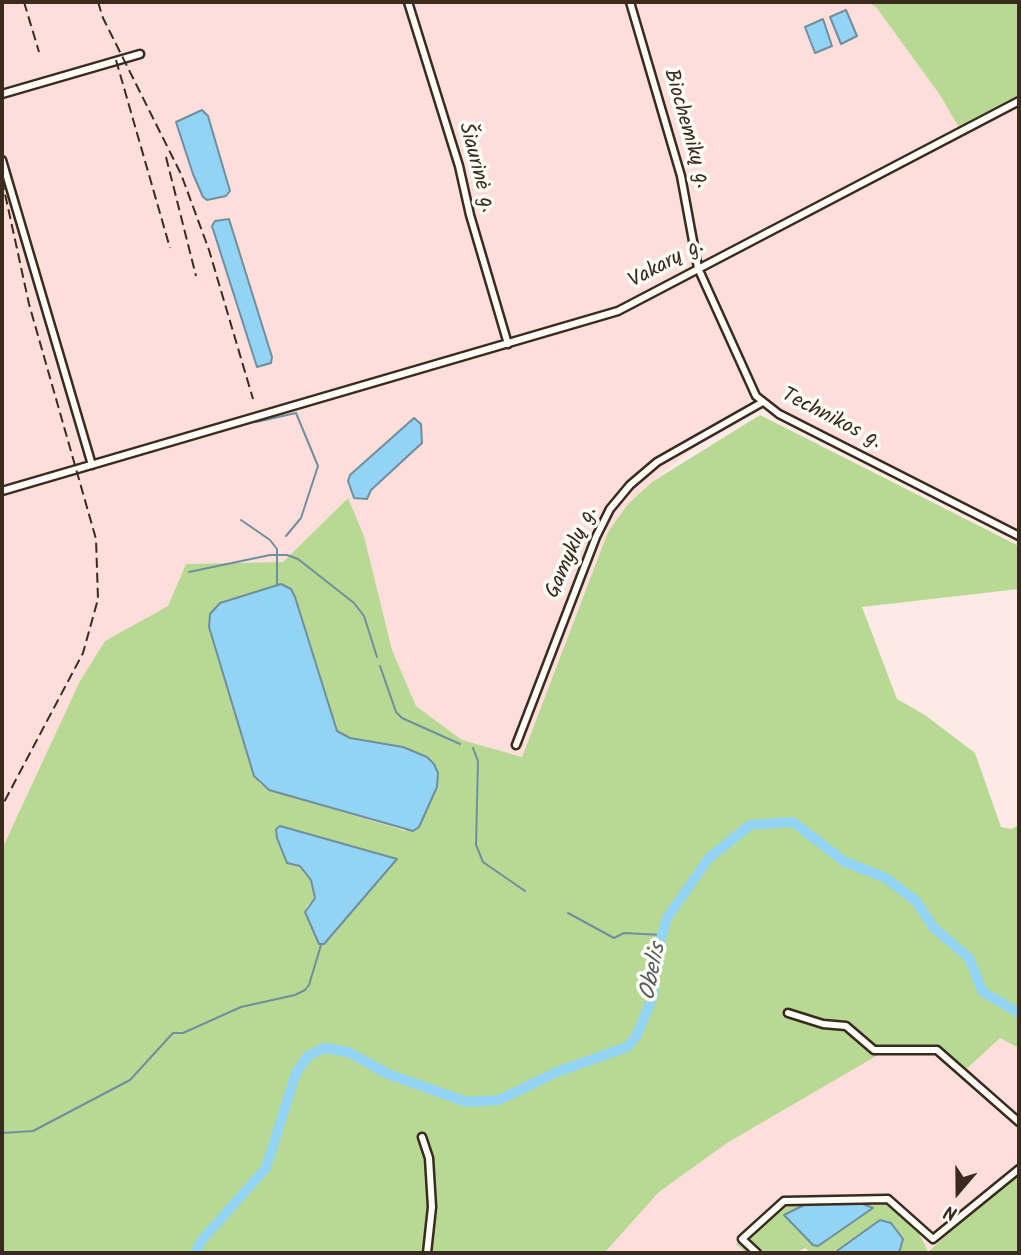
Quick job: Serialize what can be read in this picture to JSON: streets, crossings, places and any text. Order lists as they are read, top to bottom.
{
  "streets": {
    "street": [
      "Biochemikų g.",
      "Šiaurinė g.",
      "Vakarų g.",
      "Technikos g.",
      "Gamyklų g."
    ]
  },
  "crossings": [
    ["Biochemikų g.", "Vakarų g."],
    ["Biochemikų g.", "Technikos g."],
    ["Šiaurinė g.", "Vakarų g."],
    ["Vakarų g.", "Technikos g."],
    ["Technikos g.", "Gamyklų g."]
  ],
  "water": ["Obelis"],
  "north": "bottom"
}
